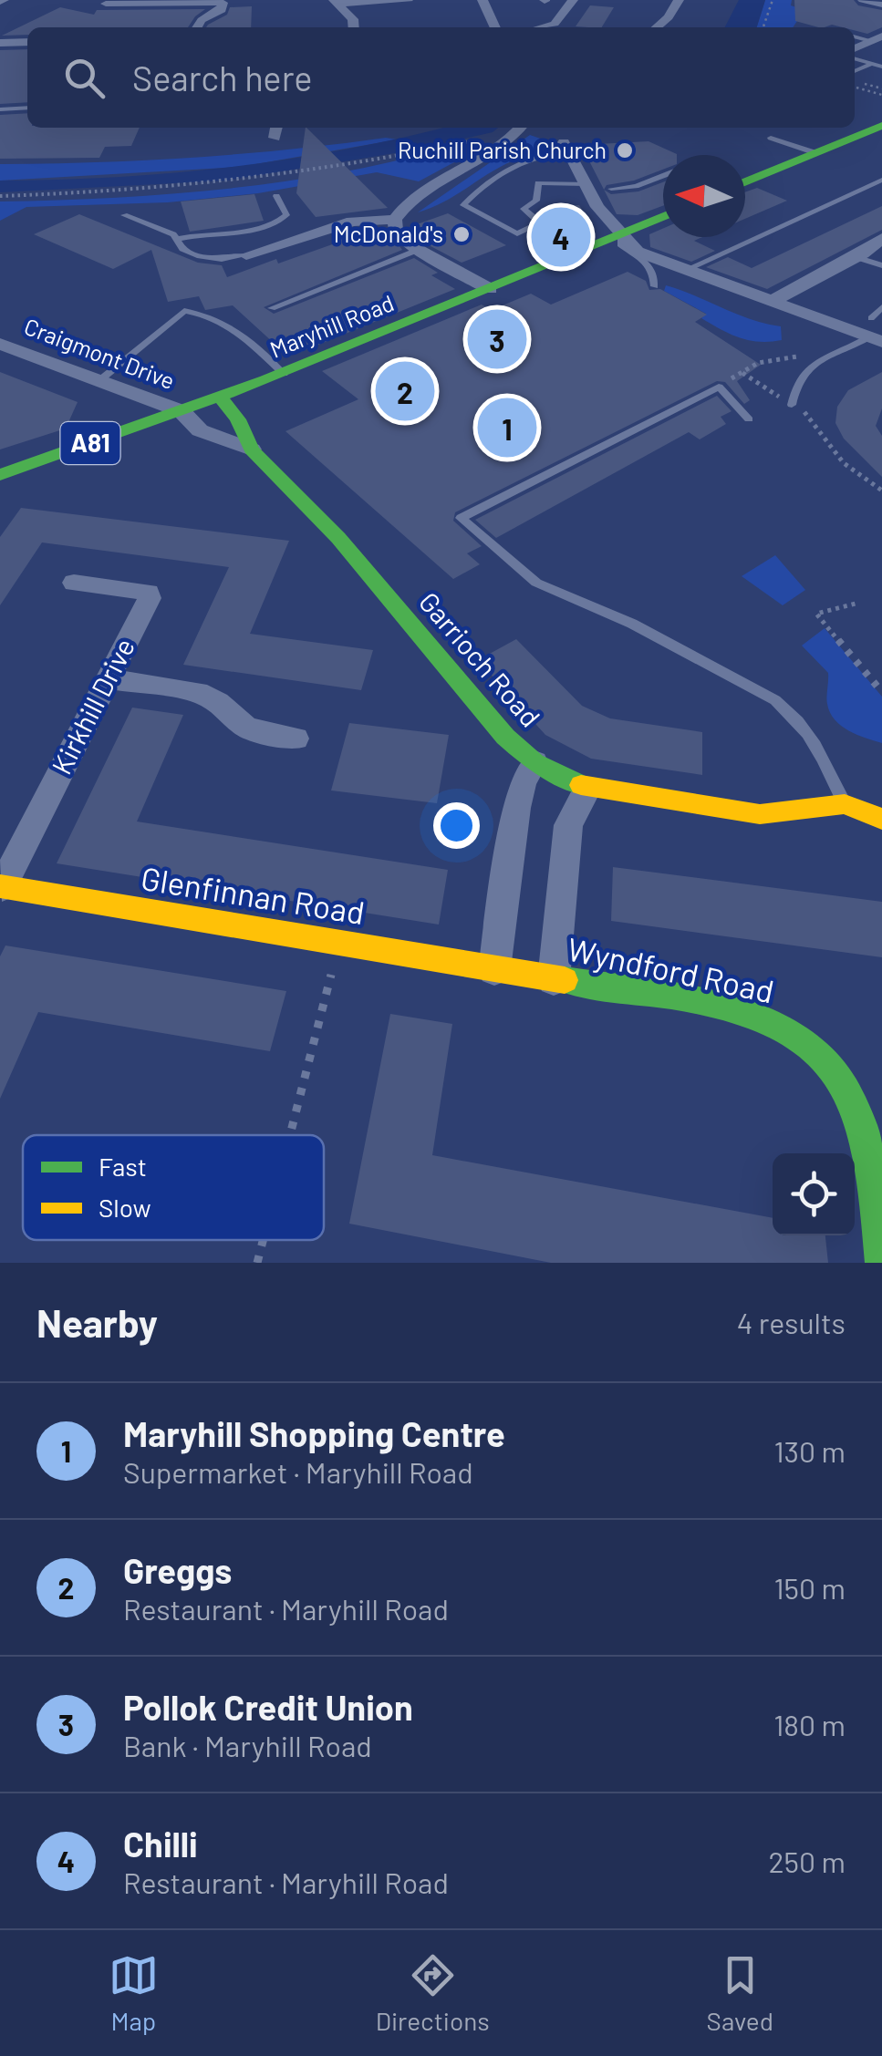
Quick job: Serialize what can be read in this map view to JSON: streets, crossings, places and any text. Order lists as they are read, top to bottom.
{
  "streets": {
    "street": [
      "Maryhill Road",
      "Craigmont Drive",
      "A81",
      "Garrioch Road",
      "Kirkhill Drive",
      "Glenfinnan Road",
      "Wyndford Road"
    ]
  },
  "crossings": [
    ["Maryhill Road", "Craigmont Drive"],
    ["Maryhill Road", "Garrioch Road"],
    ["Craigmont Drive", "Garrioch Road"],
    ["Kirkhill Drive", "Glenfinnan Road"],
    ["Glenfinnan Road", "Wyndford Road"]
  ],
  "places": ["Ruchill Parish Church", "McDonald's"],
  "legend": ["Fast", "Slow"],
  "north": "left",
  "page": {
    "search": "Search here",
    "pins": [
      "4",
      "3",
      "2",
      "1"
    ],
    "heading": ["Nearby", "4 results"],
    "list": [
      {
        "mark": "1",
        "name": "Maryhill Shopping Centre",
        "note": "Supermarket · Maryhill Road",
        "value": "130 m"
      },
      {
        "mark": "2",
        "name": "Greggs",
        "note": "Restaurant · Maryhill Road",
        "value": "150 m"
      },
      {
        "mark": "3",
        "name": "Pollok Credit Union",
        "note": "Bank · Maryhill Road",
        "value": "180 m"
      },
      {
        "mark": "4",
        "name": "Chilli",
        "note": "Restaurant · Maryhill Road",
        "value": "250 m"
      }
    ],
    "nav": ["Map", "Directions", "Saved"]
  }
}
